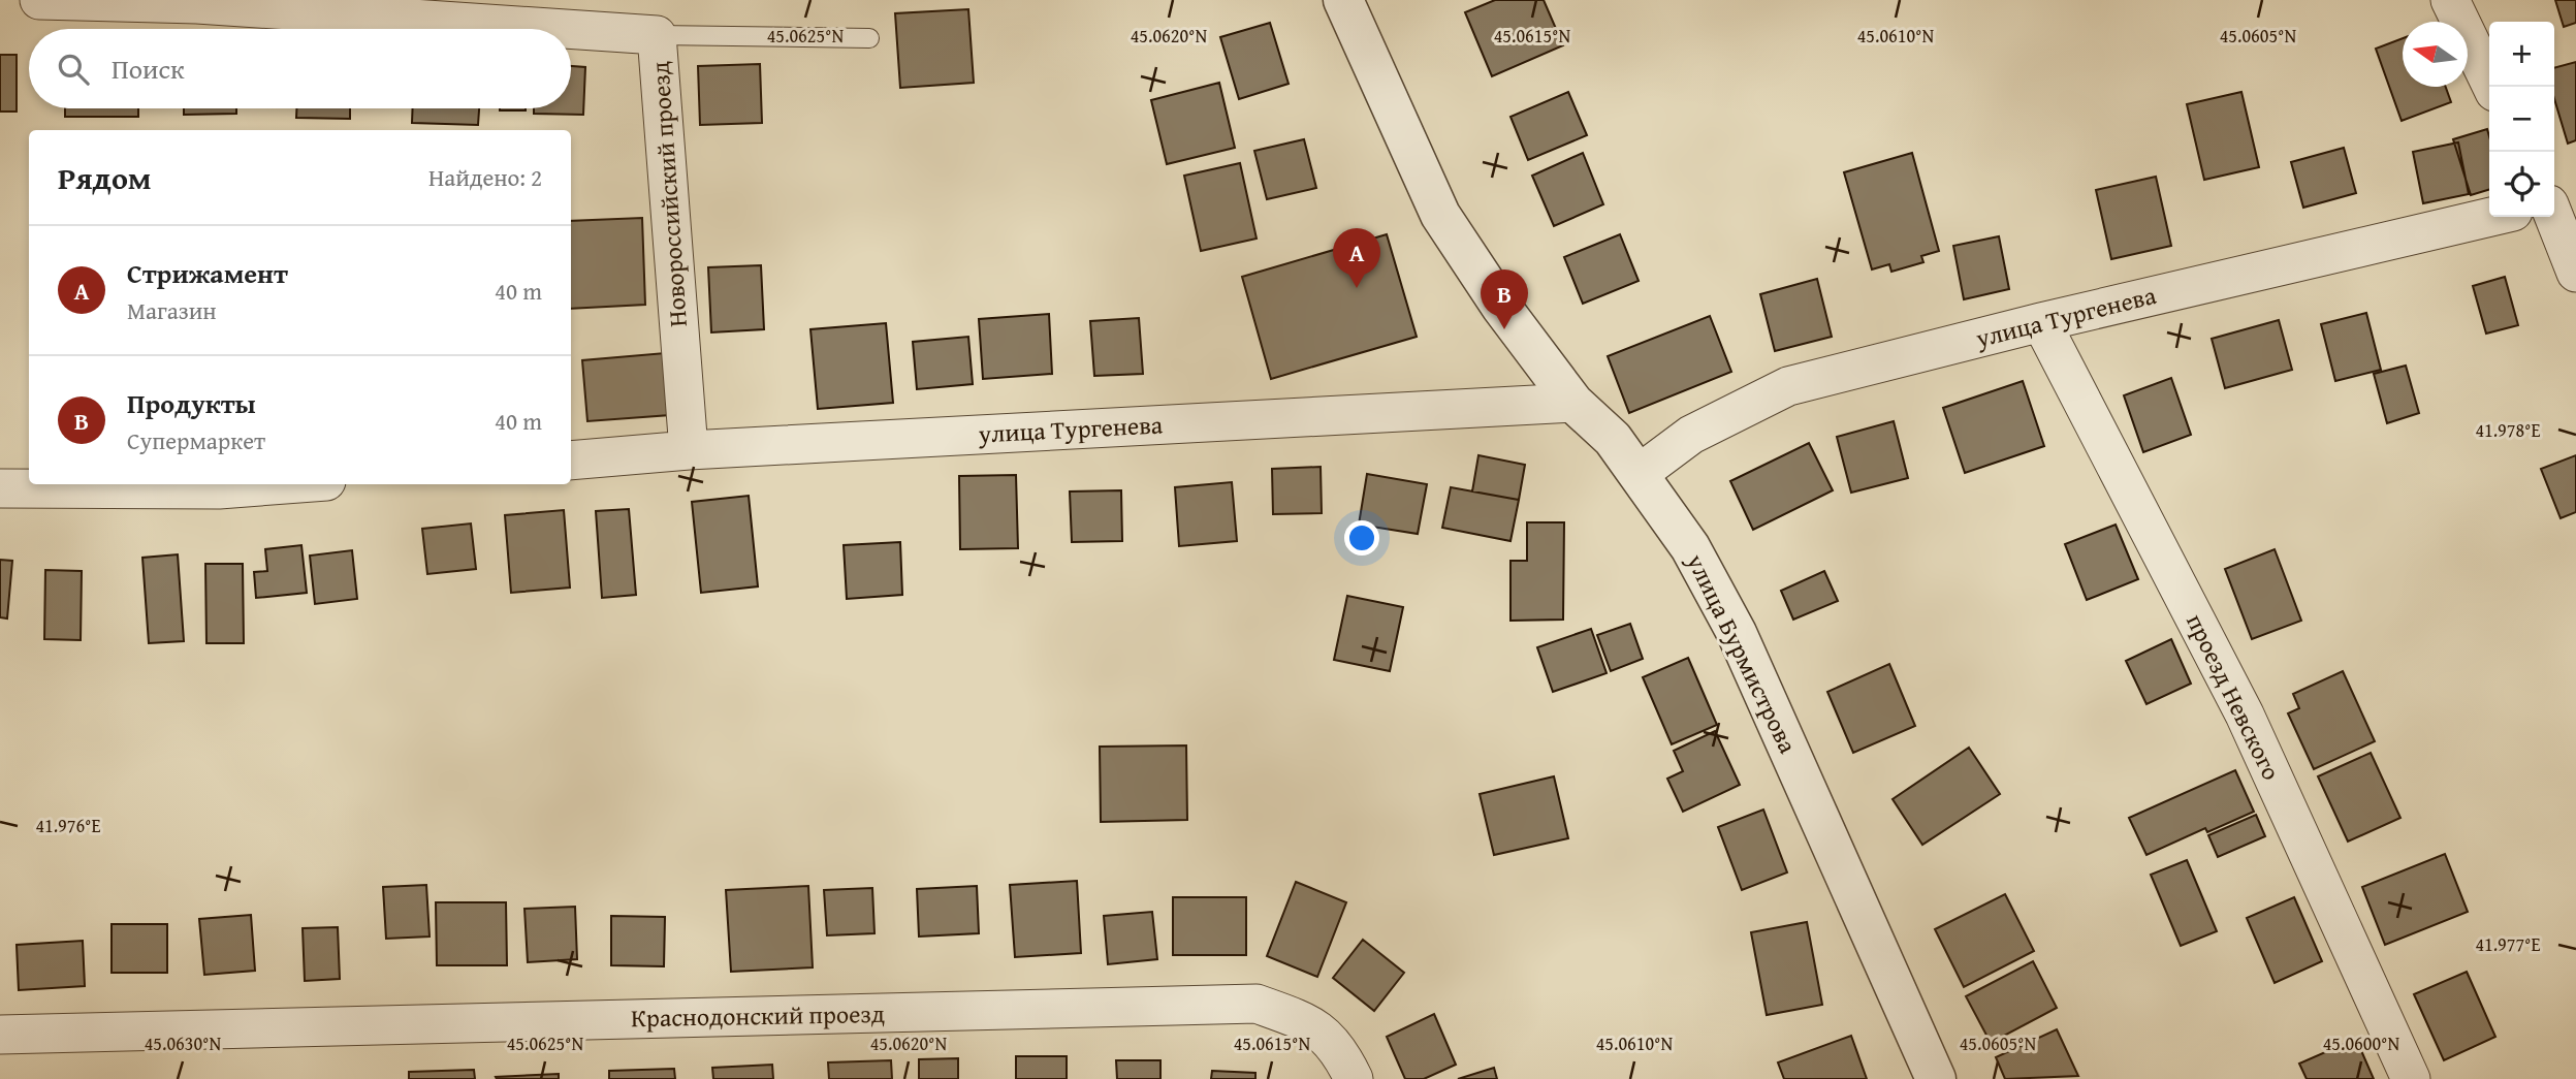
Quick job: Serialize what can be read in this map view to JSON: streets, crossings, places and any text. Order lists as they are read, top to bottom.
{
  "streets": {
    "street": [
      "Новороссийский проезд",
      "улица Тургенева",
      "улица Бурмистрова",
      "проезд Невского",
      "Краснодонский проезд"
    ]
  },
  "crossings": [
    ["Новороссийский проезд", "улица Тургенева"],
    ["улица Тургенева", "улица Бурмистрова"],
    ["улица Тургенева", "проезд Невского"]
  ],
  "north": "left",
  "page": {
    "map_buttons": ["+", "−"],
    "search": "Поиск",
    "heading": ["Рядом", "Найдено: 2"],
    "list": [
      {
        "mark": "A",
        "name": "Стрижамент",
        "note": "Магазин",
        "value": "40 m"
      },
      {
        "mark": "B",
        "name": "Продукты",
        "note": "Супермаркет",
        "value": "40 m"
      }
    ],
    "pins": ["A", "B"]
  },
  "coordinates": [
    "45.0625°N",
    "45.0620°N",
    "45.0615°N",
    "45.0610°N",
    "45.0605°N",
    "41.978°E",
    "41.976°E",
    "41.977°E",
    "45.0630°N",
    "45.0600°N"
  ]
}
